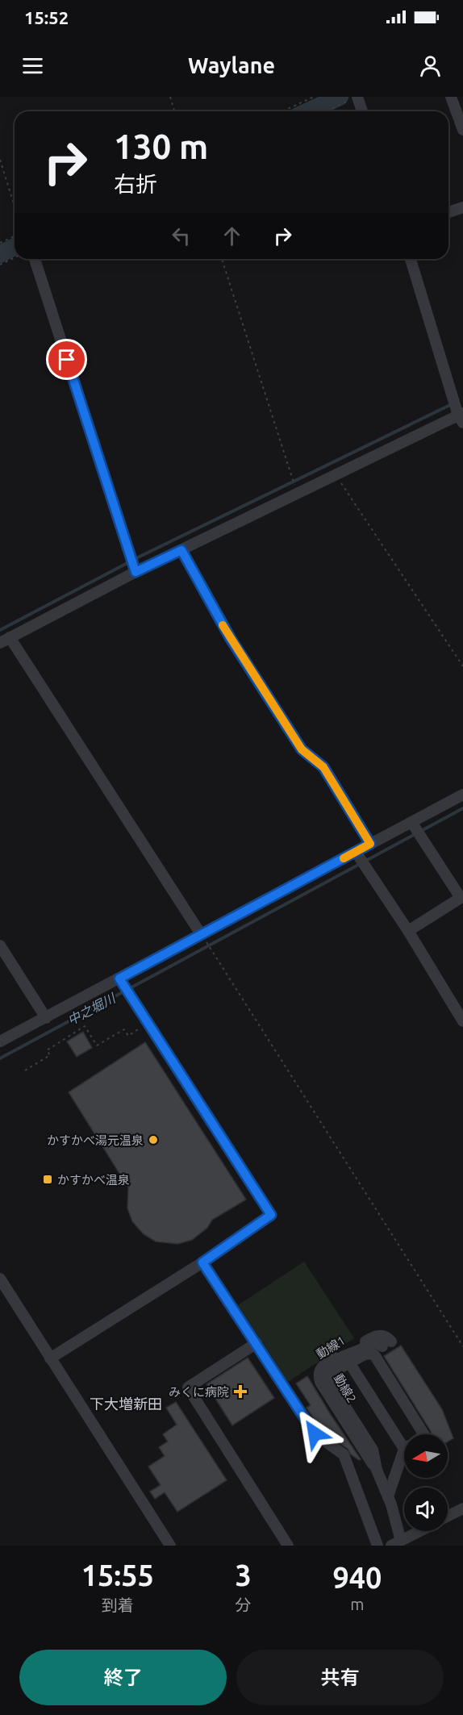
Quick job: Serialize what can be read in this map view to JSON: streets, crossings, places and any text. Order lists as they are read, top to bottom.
{
  "streets": {
    "street": ["動線1"]
  },
  "districts": ["下大増新田"],
  "water": ["中之堀川"],
  "places": {
    "other": ["かすかべ湯元温泉"],
    "transit": ["かすかべ温泉"],
    "health": ["みくに病院"]
  },
  "north": "left",
  "page": {
    "status": "15:52",
    "header": "Waylane",
    "turn": ["130 m", "右折"],
    "eta": [
      "15:55",
      "到着",
      "3",
      "分",
      "940",
      "m"
    ],
    "buttons": ["終了", "共有"]
  }
}
